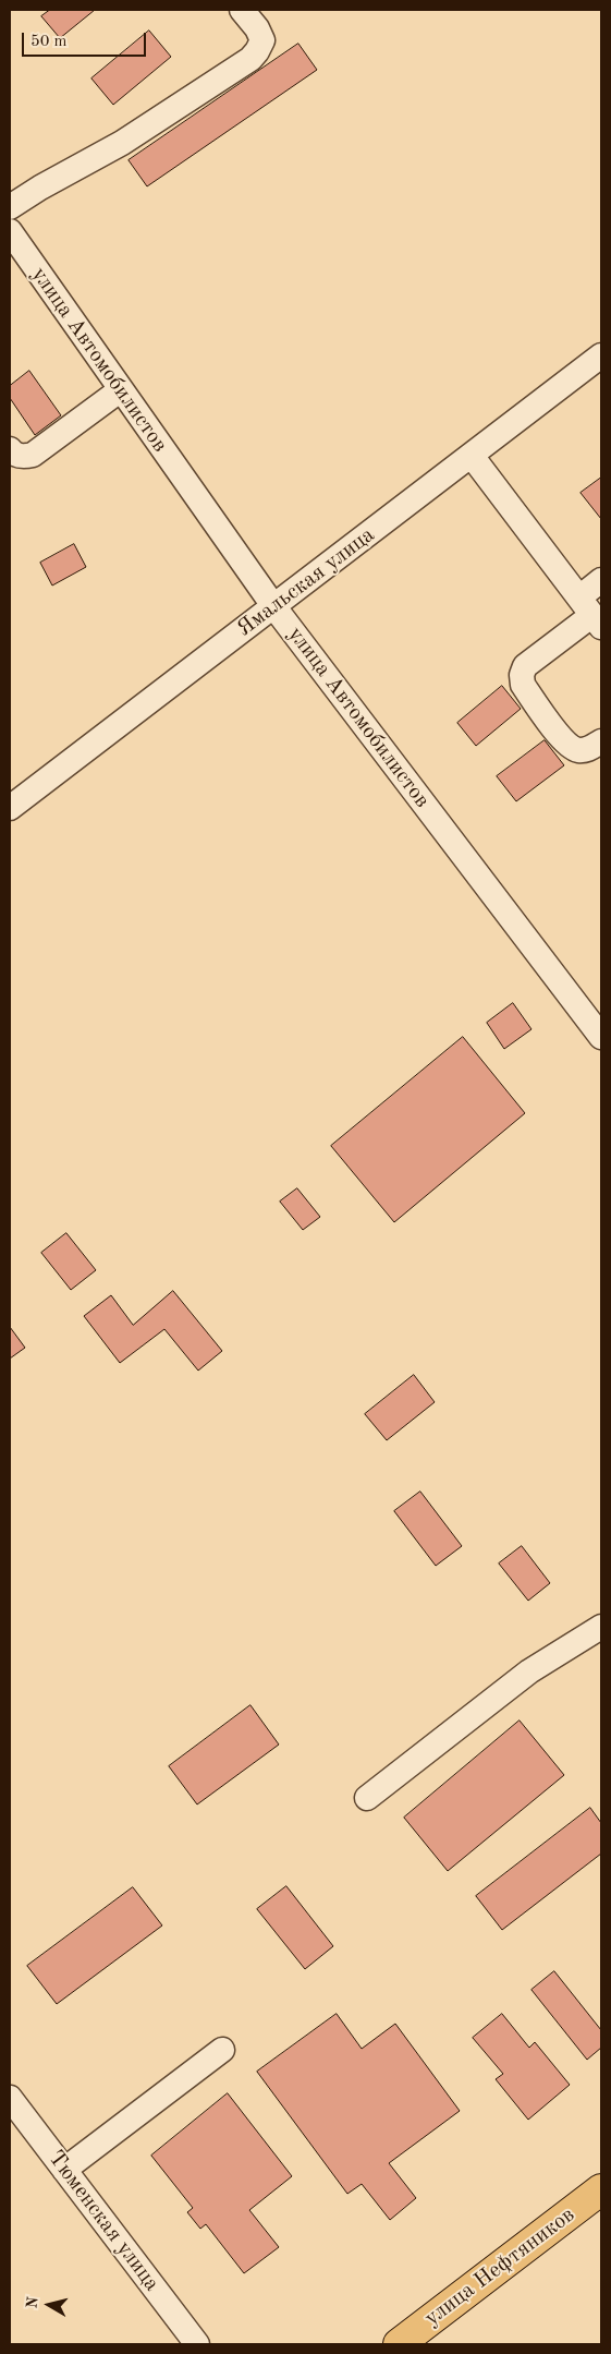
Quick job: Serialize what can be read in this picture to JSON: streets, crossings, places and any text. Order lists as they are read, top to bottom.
{
  "streets": {
    "main road": ["улица Нефтяников"],
    "street": ["улица Автомобилистов", "Ямальская улица", "Тюменская улица"]
  },
  "crossings": [
    ["улица Автомобилистов", "Ямальская улица"]
  ],
  "scale_bar": "50 m",
  "north": "left"
}
